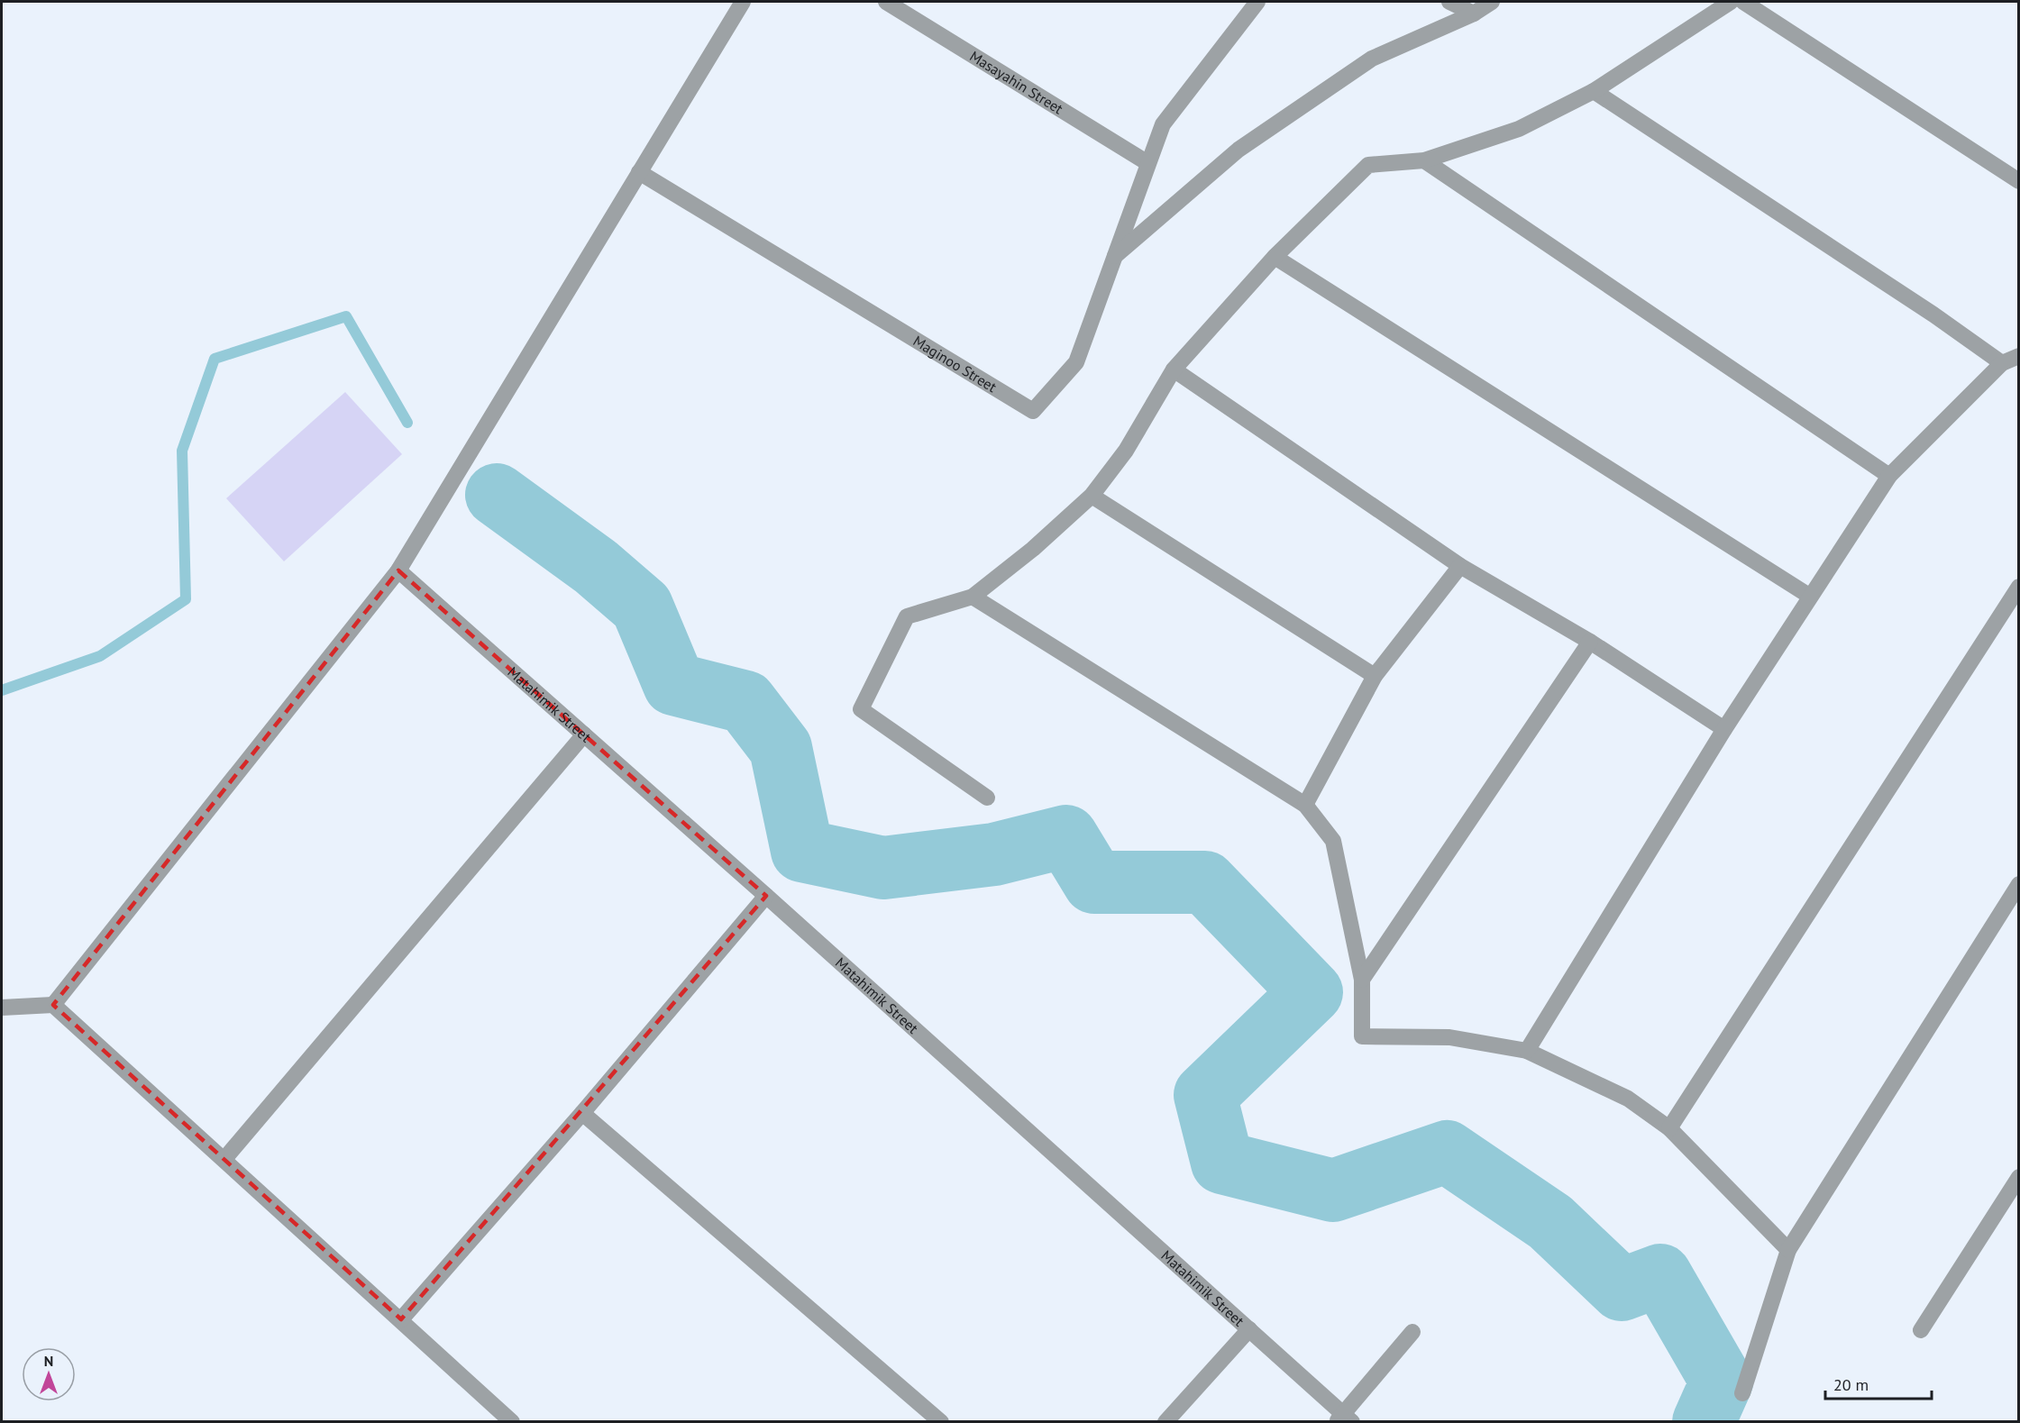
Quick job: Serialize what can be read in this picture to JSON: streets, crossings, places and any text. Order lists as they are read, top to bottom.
{
  "streets": {
    "street": ["Masayahin Street", "Maginoo Street", "Matahimik Street"]
  },
  "crossings": [
    ["Masayahin Street", "Maginoo Street"]
  ],
  "scale_bar": "20 m",
  "north": "top"
}
